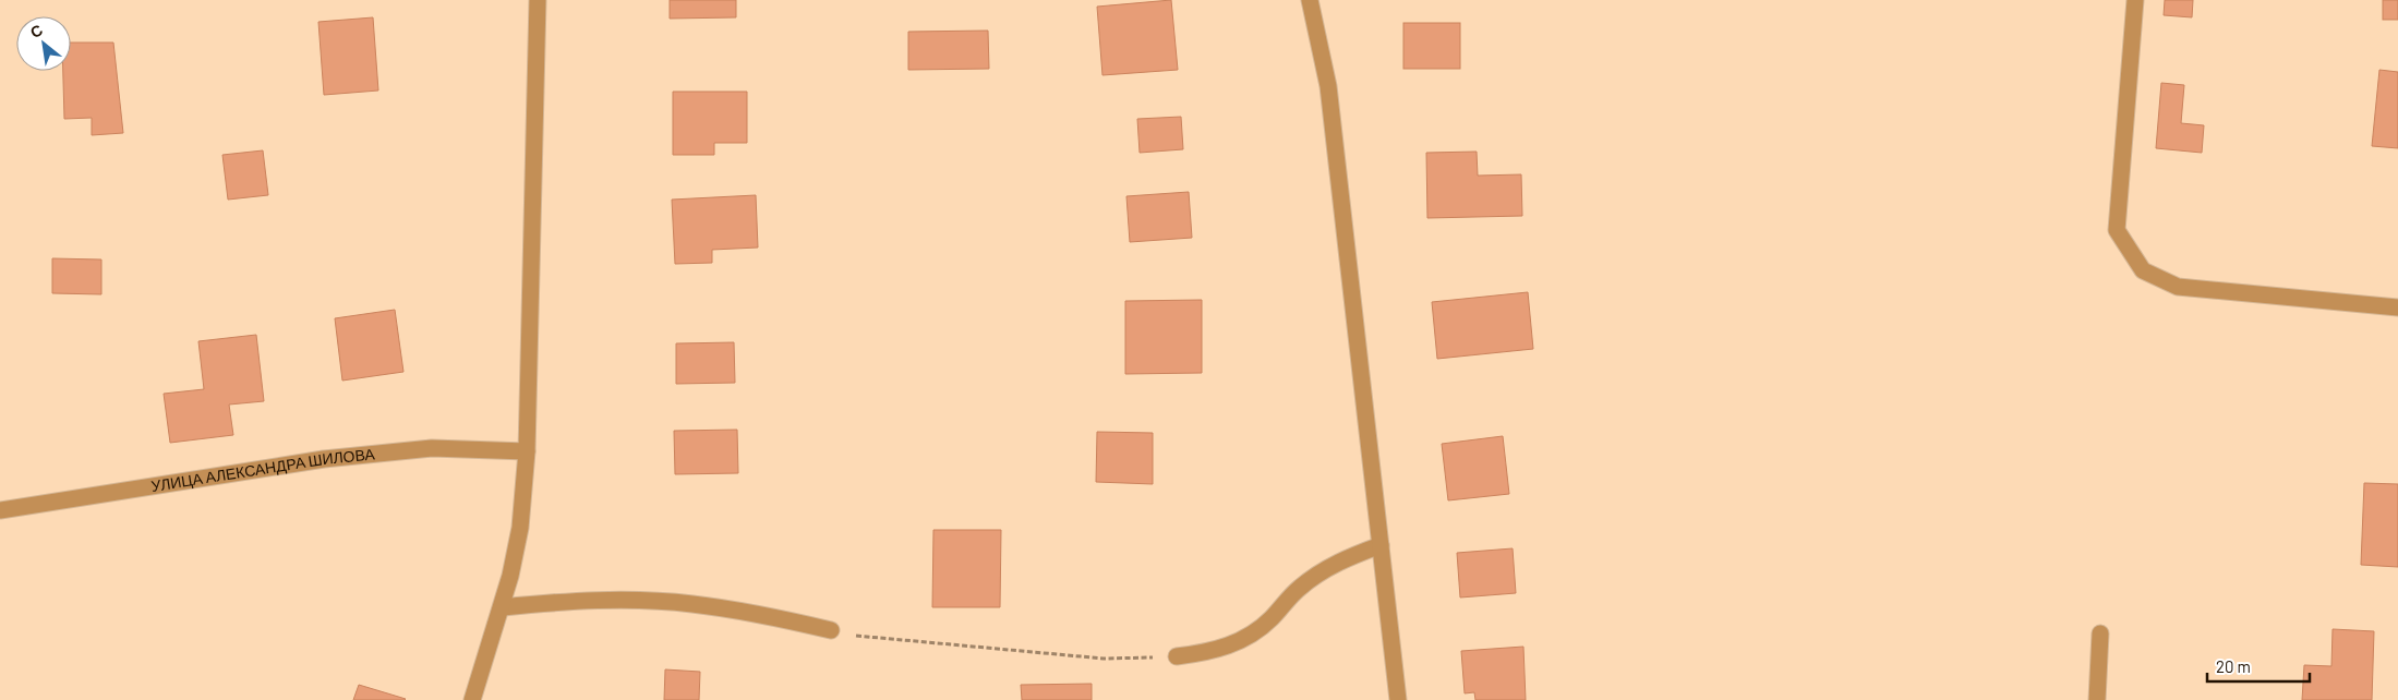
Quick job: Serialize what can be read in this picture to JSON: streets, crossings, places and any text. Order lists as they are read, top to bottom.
{
  "streets": {
    "street": ["УЛИЦА АЛЕКСАНДРА ШИЛОВА"]
  },
  "scale_bar": "20 m",
  "north": "top left"
}
